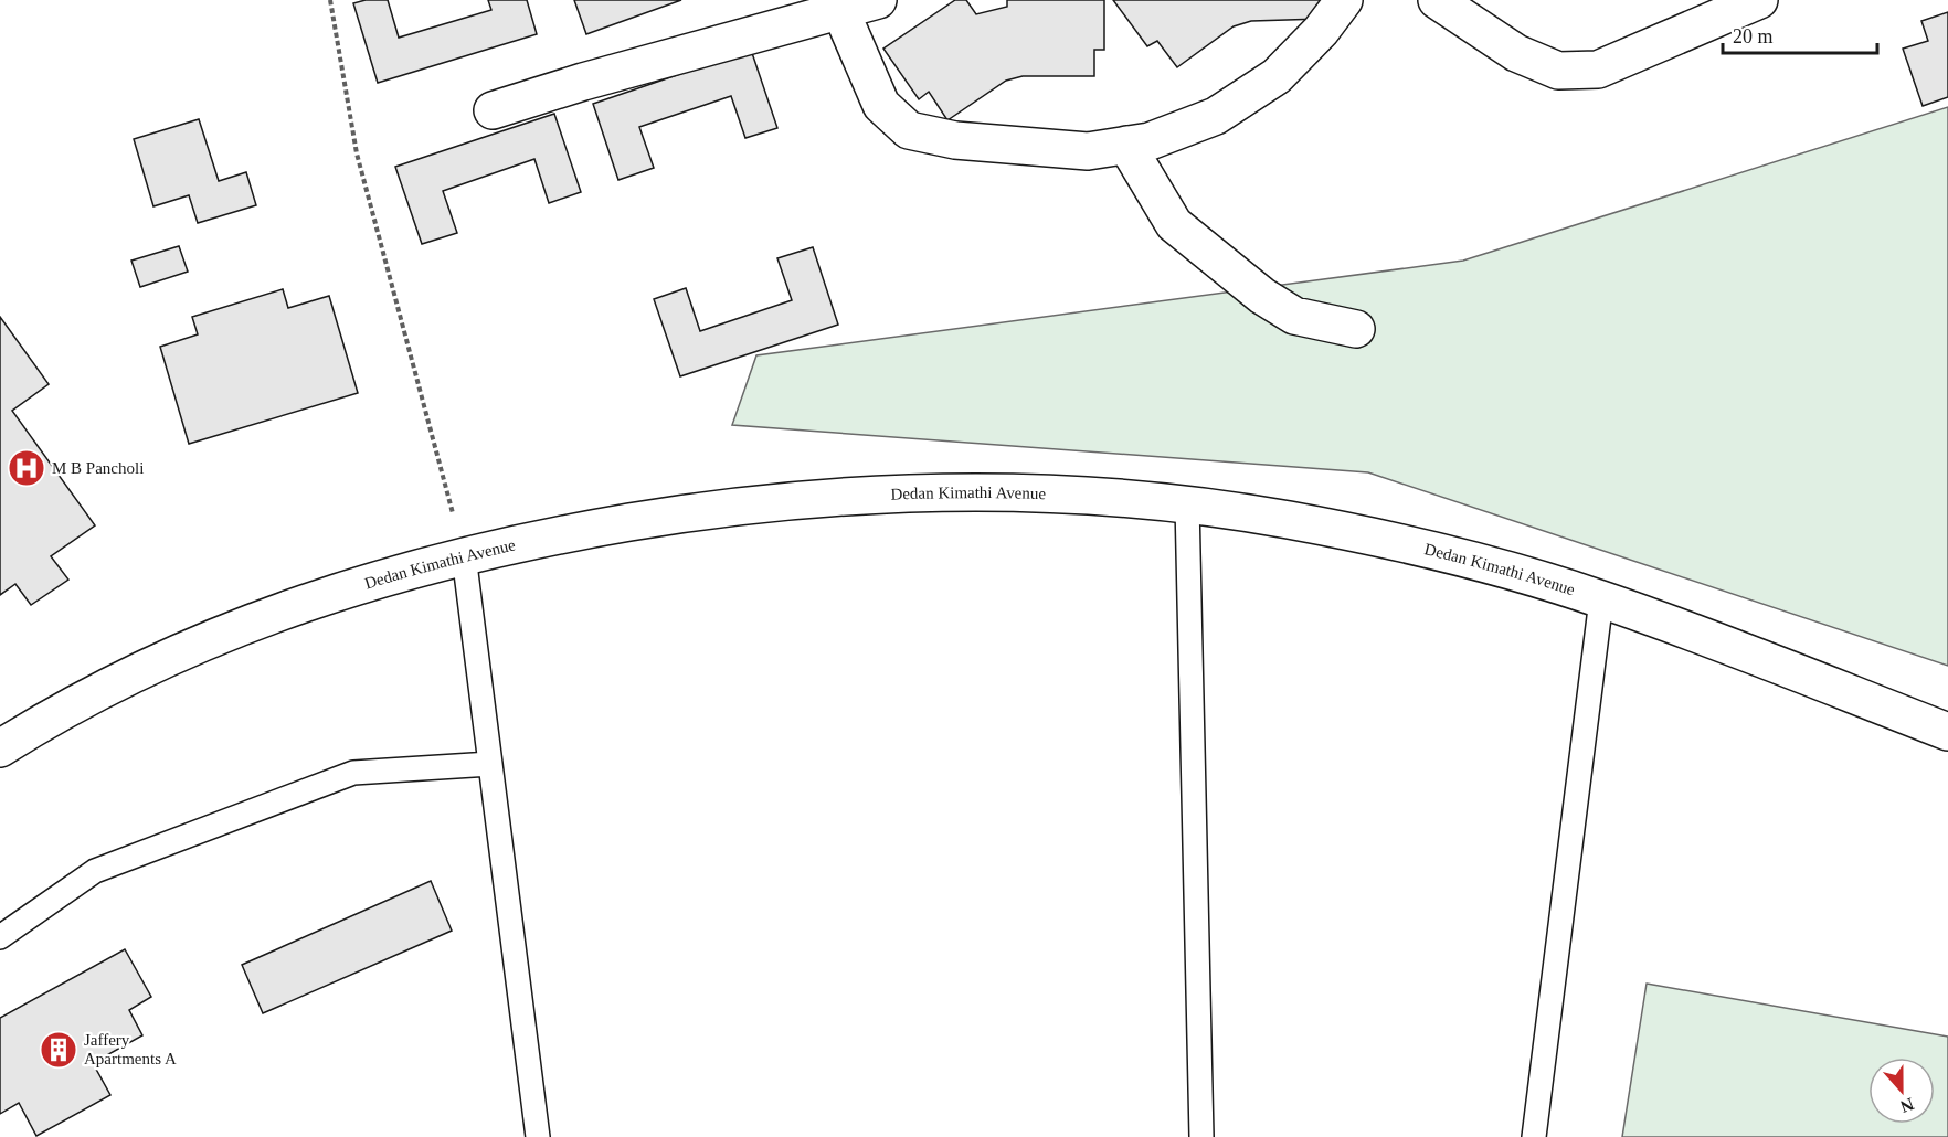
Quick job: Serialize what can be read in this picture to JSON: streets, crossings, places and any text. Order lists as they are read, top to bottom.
{
  "streets": {
    "street": ["Dedan Kimathi Avenue"]
  },
  "places": {
    "hospital": ["M B Pancholi"],
    "building": ["Jaffery Apartments A"]
  },
  "scale_bar": "20 m",
  "north": "bottom"
}
